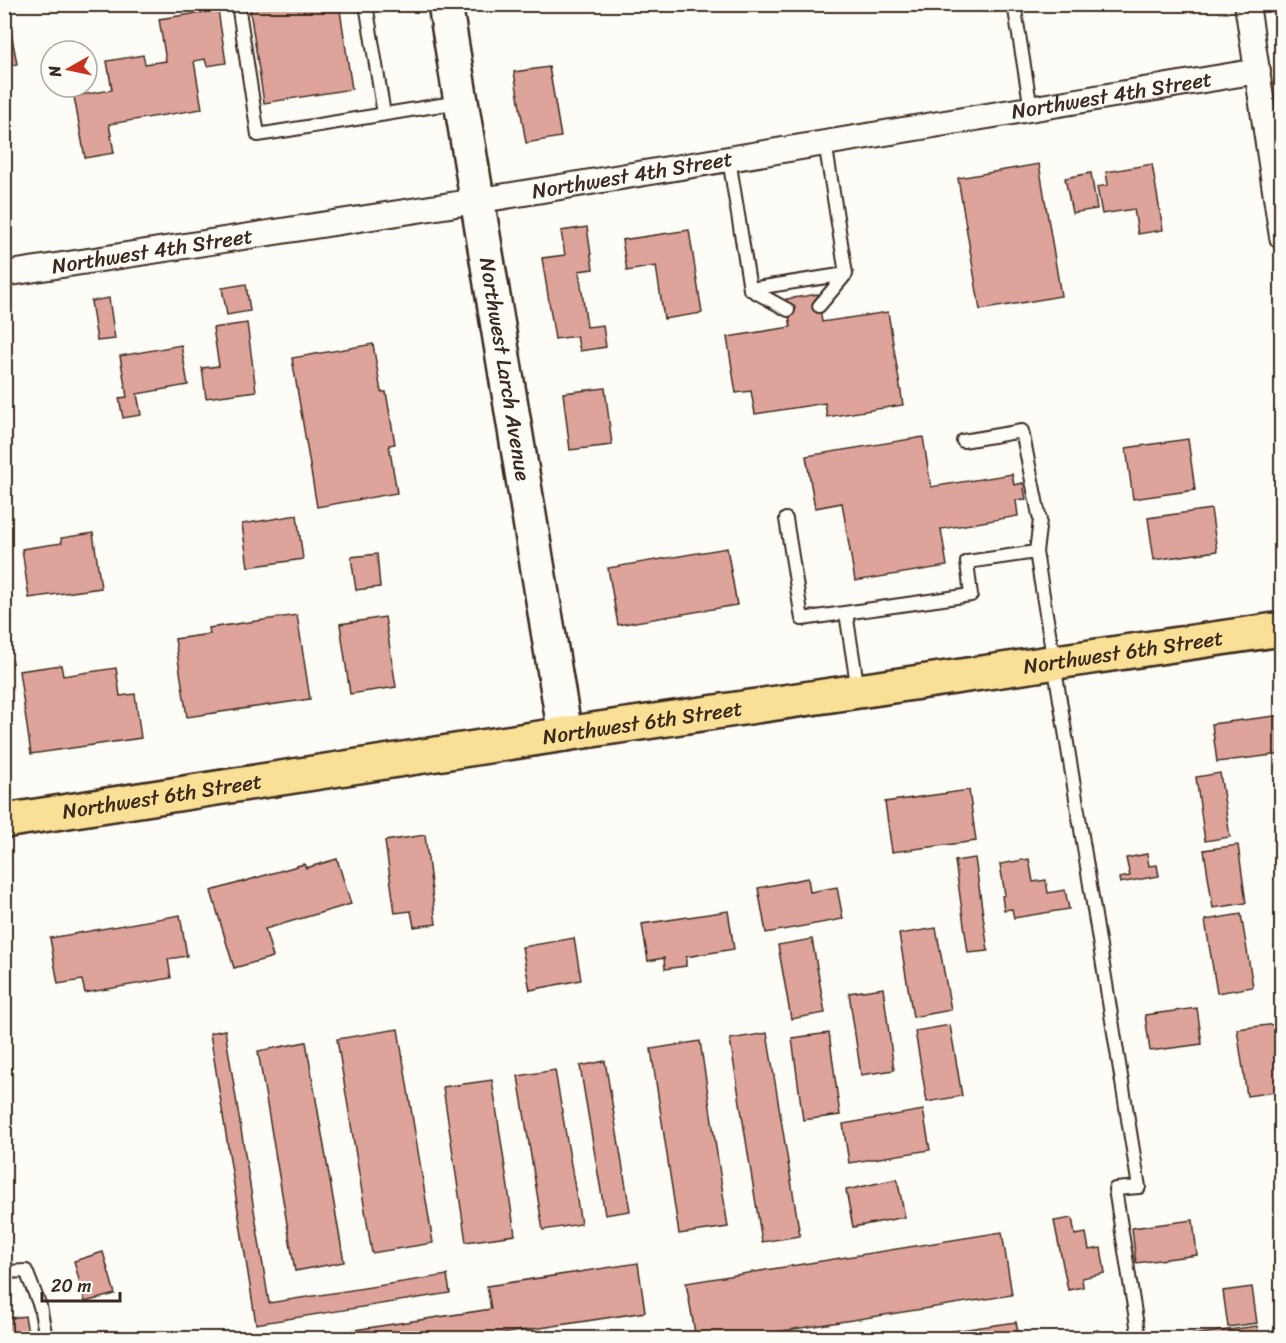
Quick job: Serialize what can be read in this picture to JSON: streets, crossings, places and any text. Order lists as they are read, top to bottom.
{
  "streets": {
    "main road": ["Northwest 6th Street"],
    "street": ["Northwest 4th Street", "Northwest Larch Avenue"]
  },
  "crossings": [
    ["Northwest 4th Street", "Northwest Larch Avenue"],
    ["Northwest Larch Avenue", "Northwest 6th Street"]
  ],
  "scale_bar": "20 m",
  "north": "left"
}
